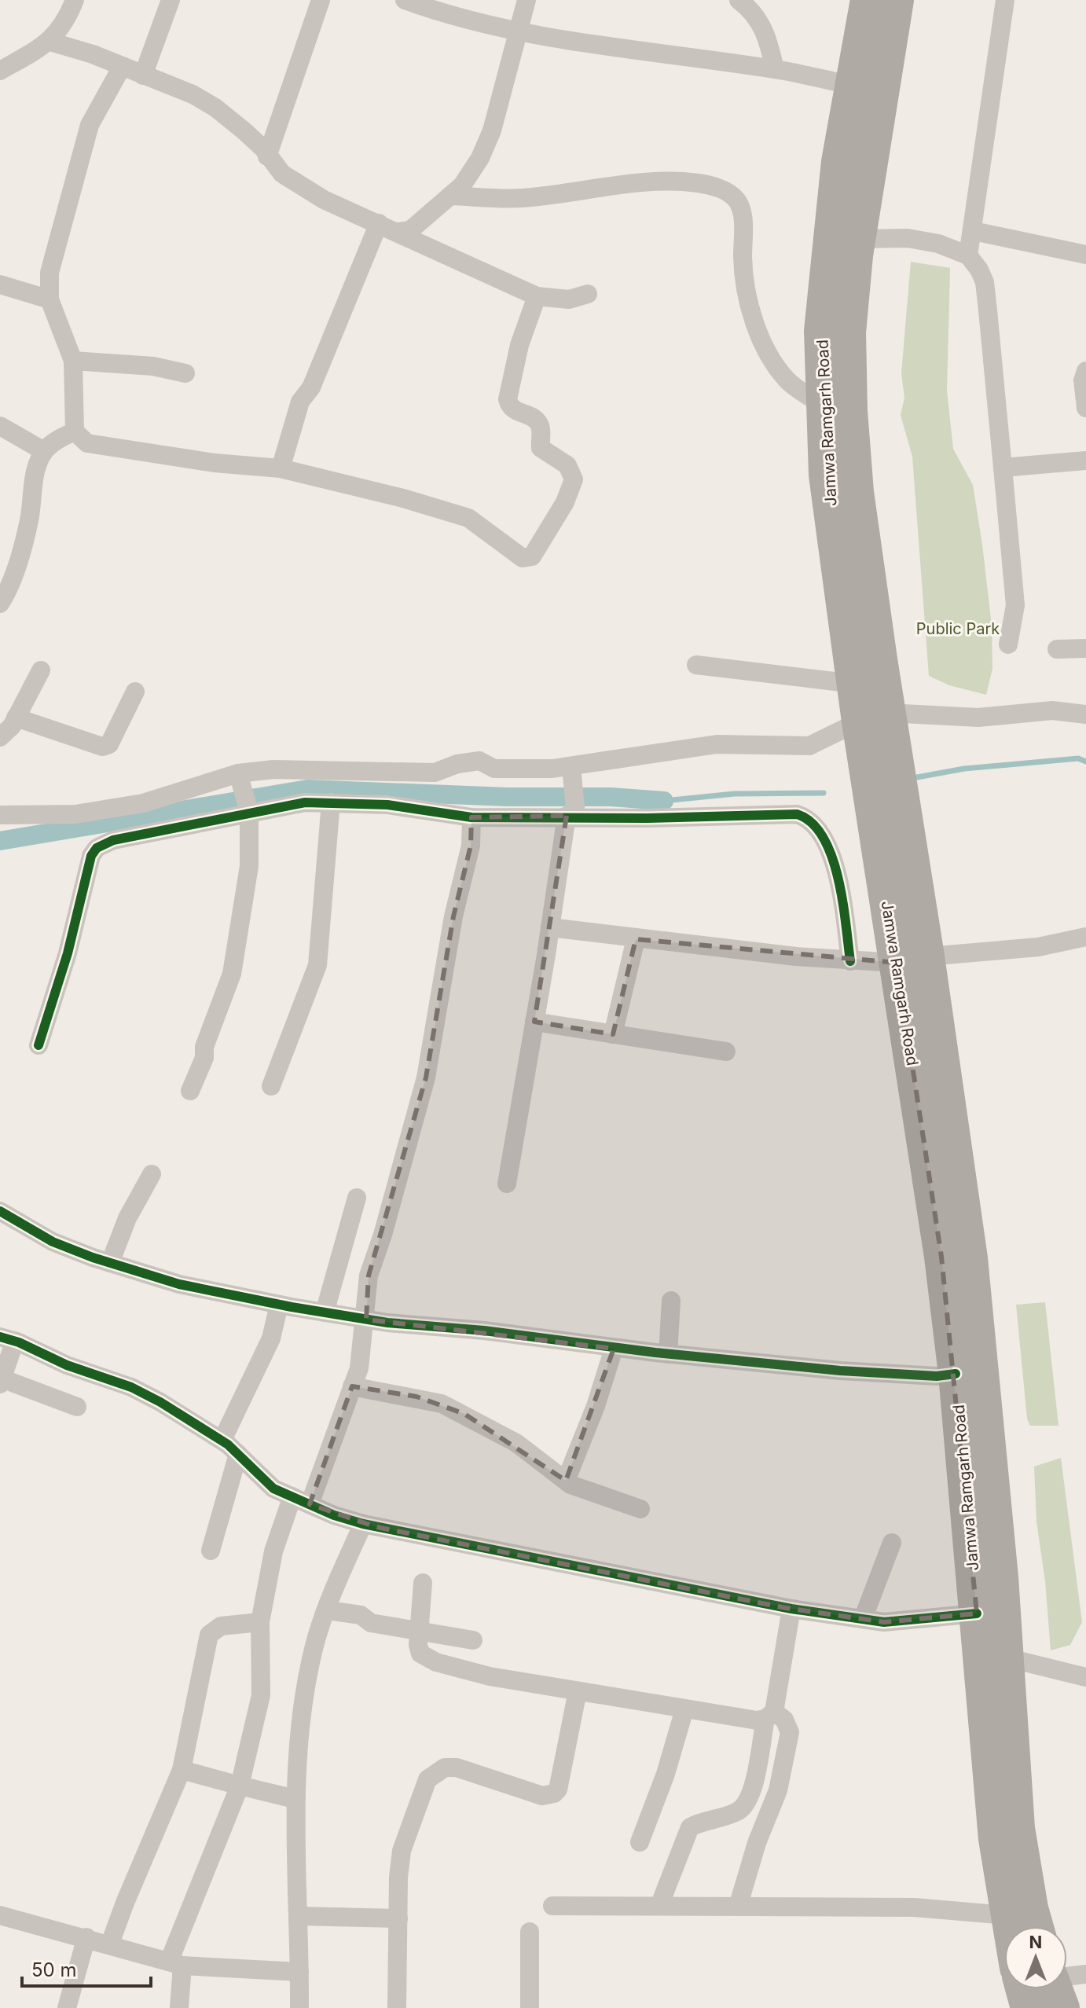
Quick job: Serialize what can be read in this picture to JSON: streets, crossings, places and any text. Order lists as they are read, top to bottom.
{
  "streets": {
    "highway": ["Jamwa Ramgarh Road"]
  },
  "parks": ["Public Park"],
  "scale_bar": "50 m",
  "north": "top"
}
